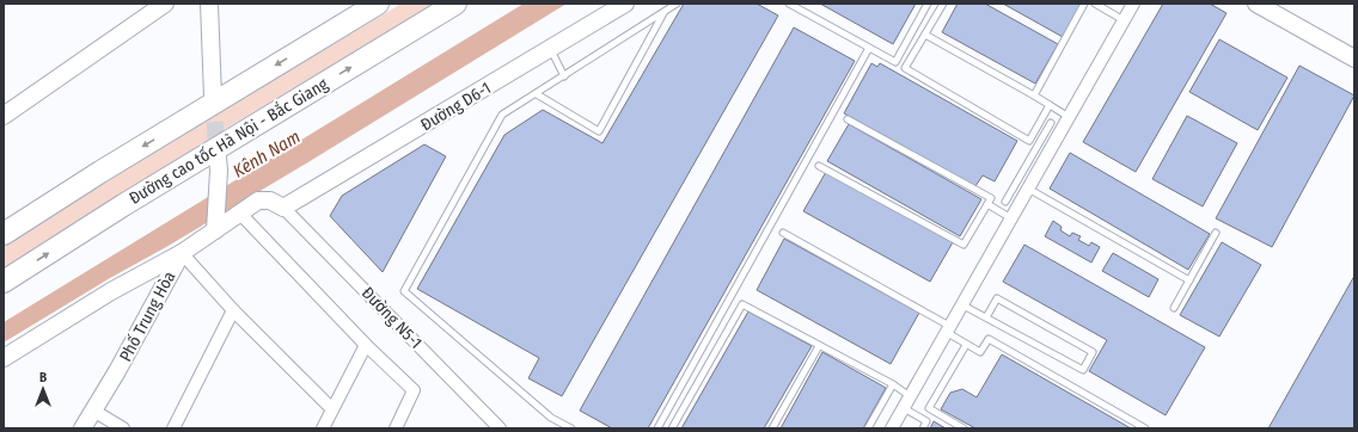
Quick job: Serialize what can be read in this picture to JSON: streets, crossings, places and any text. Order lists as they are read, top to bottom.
{
  "streets": {
    "highway": ["Đường cao tốc Hà Nội - Bắc Giang"],
    "street": ["Đường D6-1", "Phố Trung Hòa", "Đường N5-1"]
  },
  "crossings": [
    ["Đường D6-1", "Phố Trung Hòa"],
    ["Đường D6-1", "Đường N5-1"],
    ["Phố Trung Hòa", "Đường N5-1"]
  ],
  "water": ["Kênh Nam"],
  "north": "top"
}
